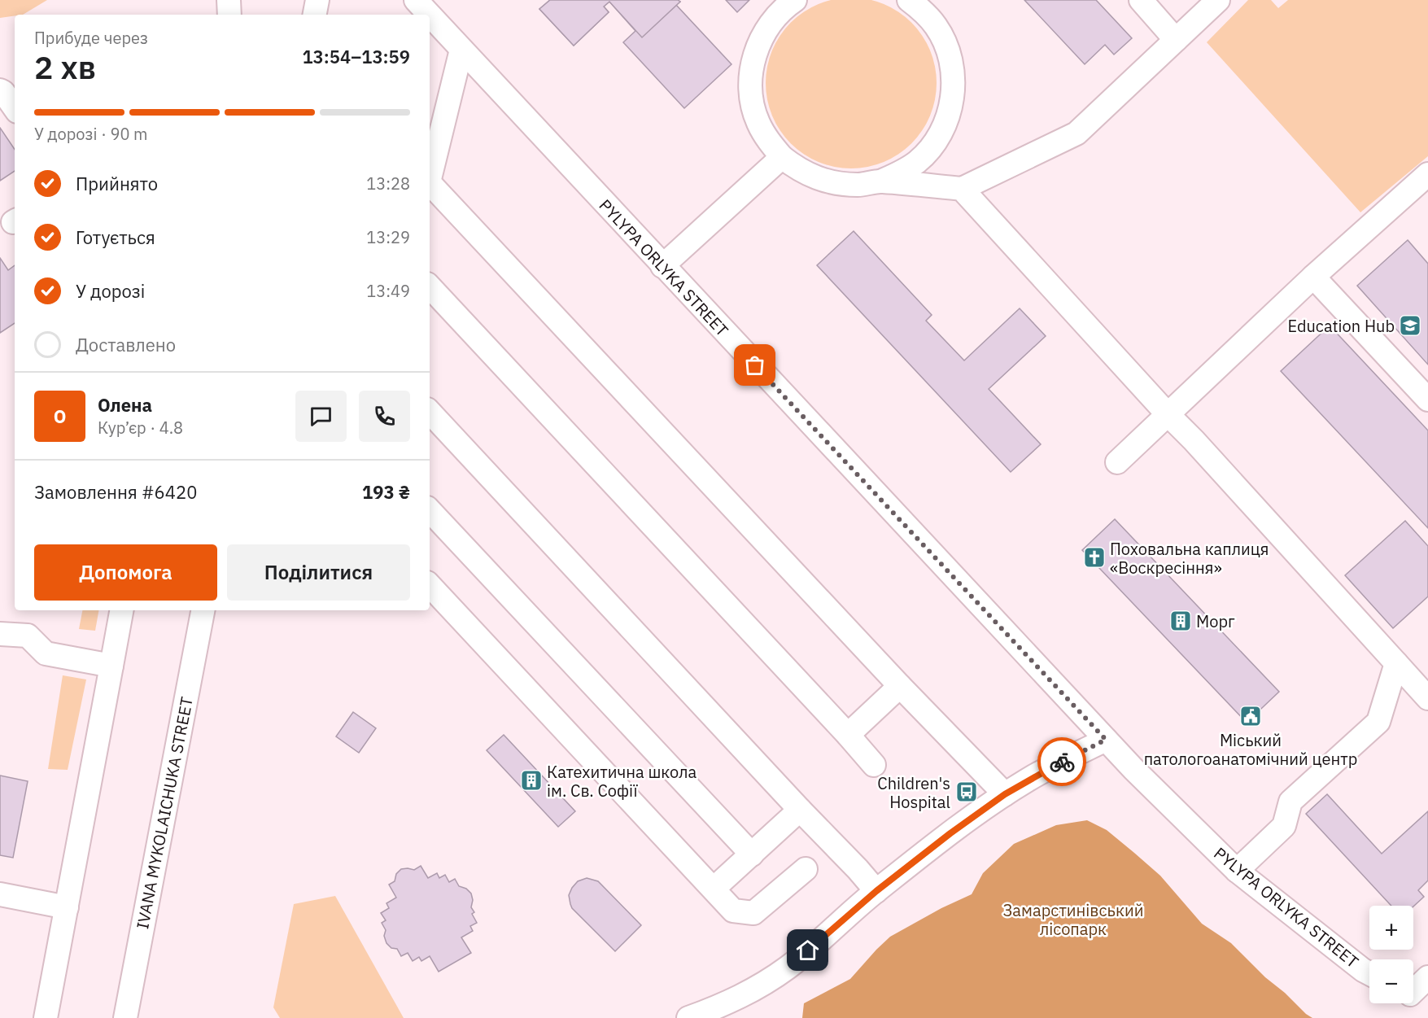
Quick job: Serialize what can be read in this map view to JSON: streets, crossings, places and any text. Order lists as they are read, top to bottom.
{
  "streets": {
    "street": ["PYLYPA ORLYKA STREET", "IVANA MYKOLAICHUKA STREET"]
  },
  "parks": ["Замарстинівський лісопарк"],
  "places": {
    "school or university": ["Education Hub"],
    "church": ["Поховальна каплиця «Воскресіння»"],
    "building": ["Морг", "Катехитична школа ім. Св. Софії"],
    "public building": ["Міський патологоанатомічний центр"],
    "bus stop": ["Children's Hospital"]
  },
  "page": {
    "heading": ["2 хв", "Прибуде через", "13:54–13:59"],
    "panel": [
      "Олена",
      "Кур’єр · 4.8",
      "Замовлення #6420",
      "193 ₴"
    ],
    "bar": "У дорозі · 90 m",
    "list": [
      ["Прийнято", "13:28"],
      ["Готується", "13:29"],
      ["У дорозі", "13:49"],
      "Доставлено"
    ],
    "round": "О",
    "buttons": ["Допомога", "Поділитися"],
    "map_buttons": ["+", "−"]
  }
}
